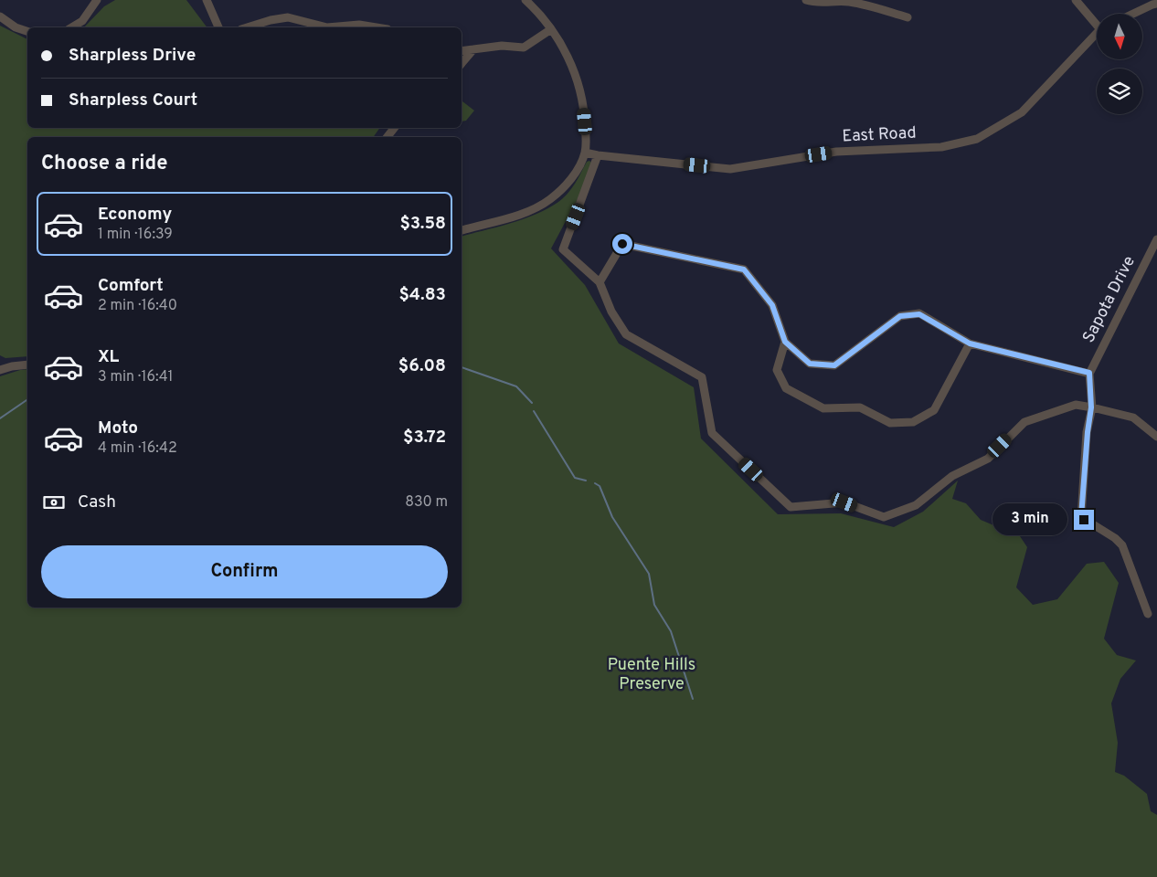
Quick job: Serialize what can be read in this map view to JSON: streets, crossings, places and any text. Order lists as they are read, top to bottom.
{
  "streets": {
    "street": ["East Road", "Sapota Drive"]
  },
  "parks": ["Puente Hills Preserve"],
  "north": "bottom",
  "page": {
    "banner": ["Sharpless Drive", "Sharpless Court"],
    "heading": "Choose a ride",
    "list": [
      {
        "name": "Economy",
        "note": "1 min · 16:39",
        "value": "$3.58"
      },
      {
        "name": "Comfort",
        "note": "2 min · 16:40",
        "value": "$4.83"
      },
      {
        "name": "XL",
        "note": "3 min · 16:41",
        "value": "$6.08"
      },
      {
        "name": "Moto",
        "note": "4 min · 16:42",
        "value": "$3.72"
      }
    ],
    "pay": ["Cash", "830 m"],
    "bubble": "3 min",
    "buttons": "Confirm"
  }
}
